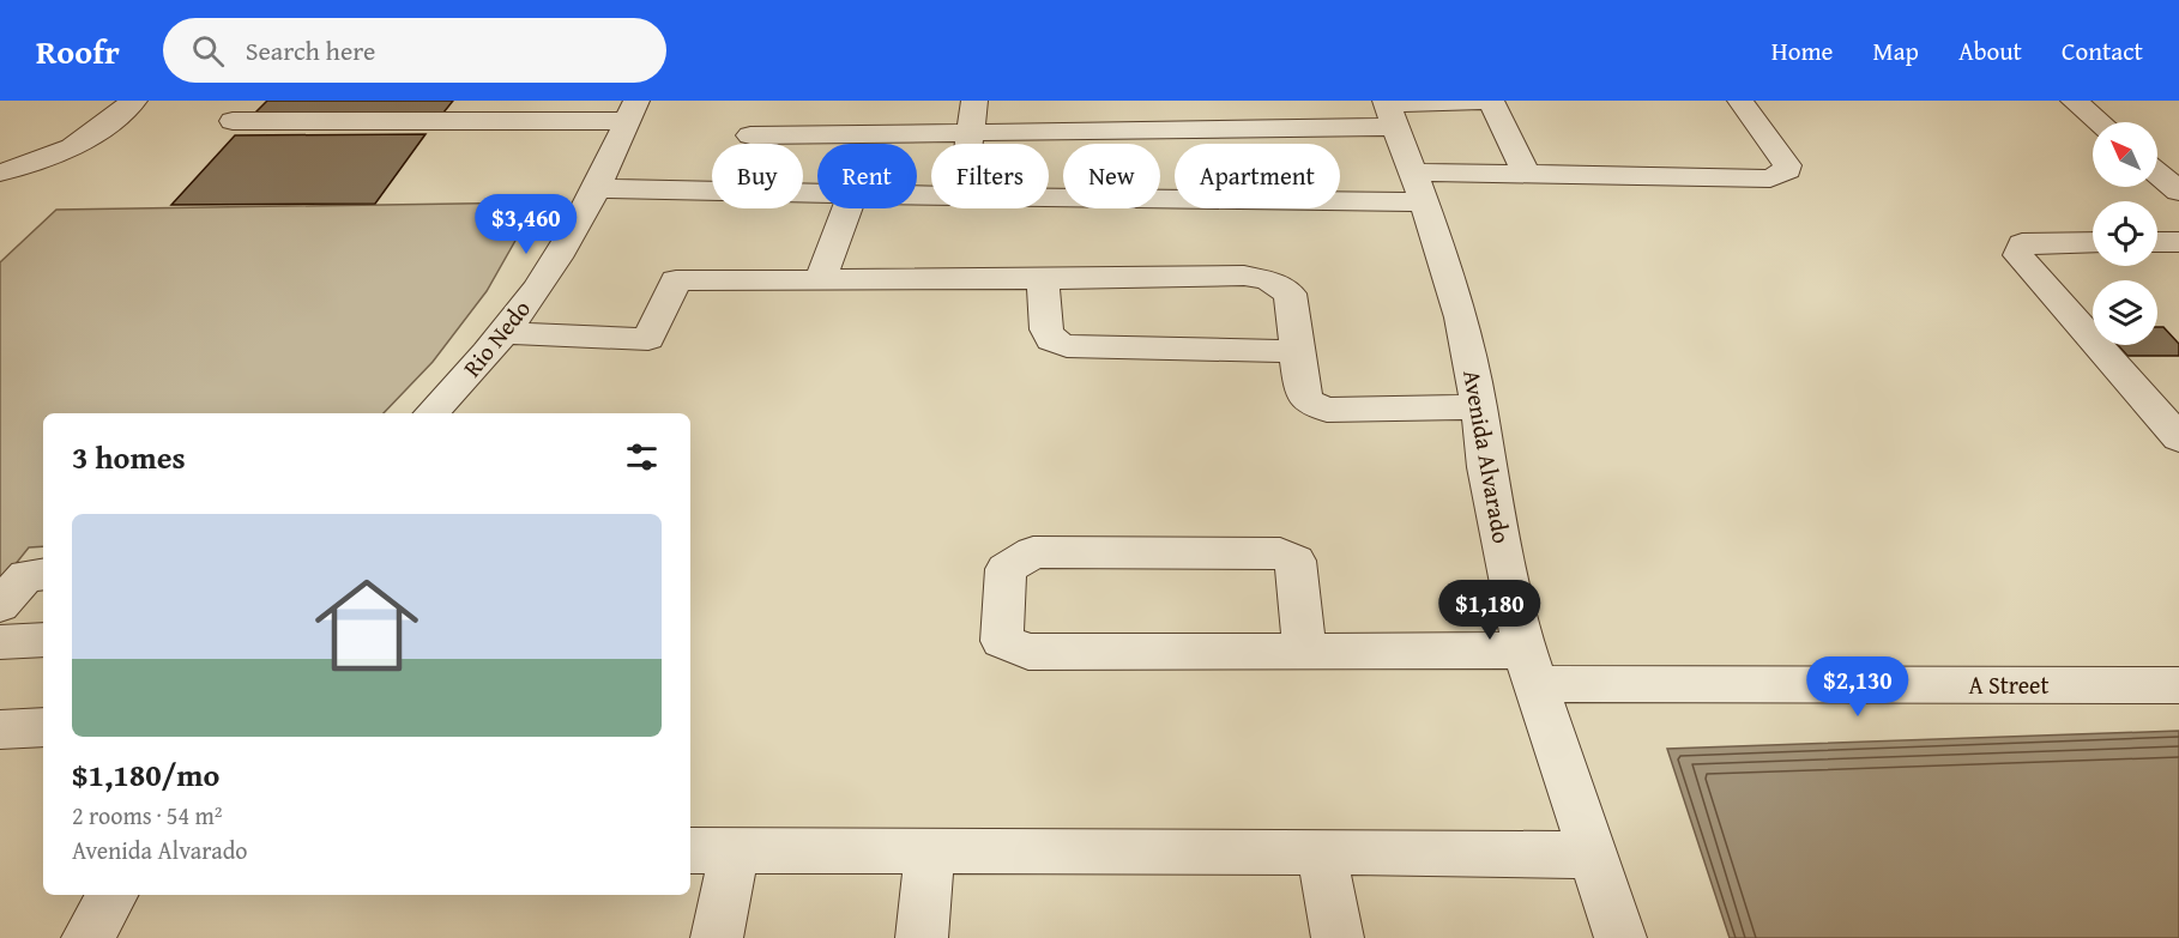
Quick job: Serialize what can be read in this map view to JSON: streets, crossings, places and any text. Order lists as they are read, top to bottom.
{
  "streets": {
    "street": ["Rio Nedo", "Avenida Alvarado", "A Street"]
  },
  "crossings": [
    ["Avenida Alvarado", "A Street"]
  ],
  "north": "top left",
  "page": {
    "header": "Roofr",
    "search": "Search here",
    "nav": [
      "Home",
      "Map",
      "About",
      "Contact"
    ],
    "chip": [
      "Buy",
      "Rent",
      "Filters",
      "New",
      "Apartment"
    ],
    "price": ["$3,460", "$1,180", "$2,130"],
    "heading": "3 homes",
    "list": [
      {
        "name": "$1,180/mo",
        "note": "2 rooms · 54 m² · Avenida Alvarado"
      }
    ]
  }
}
